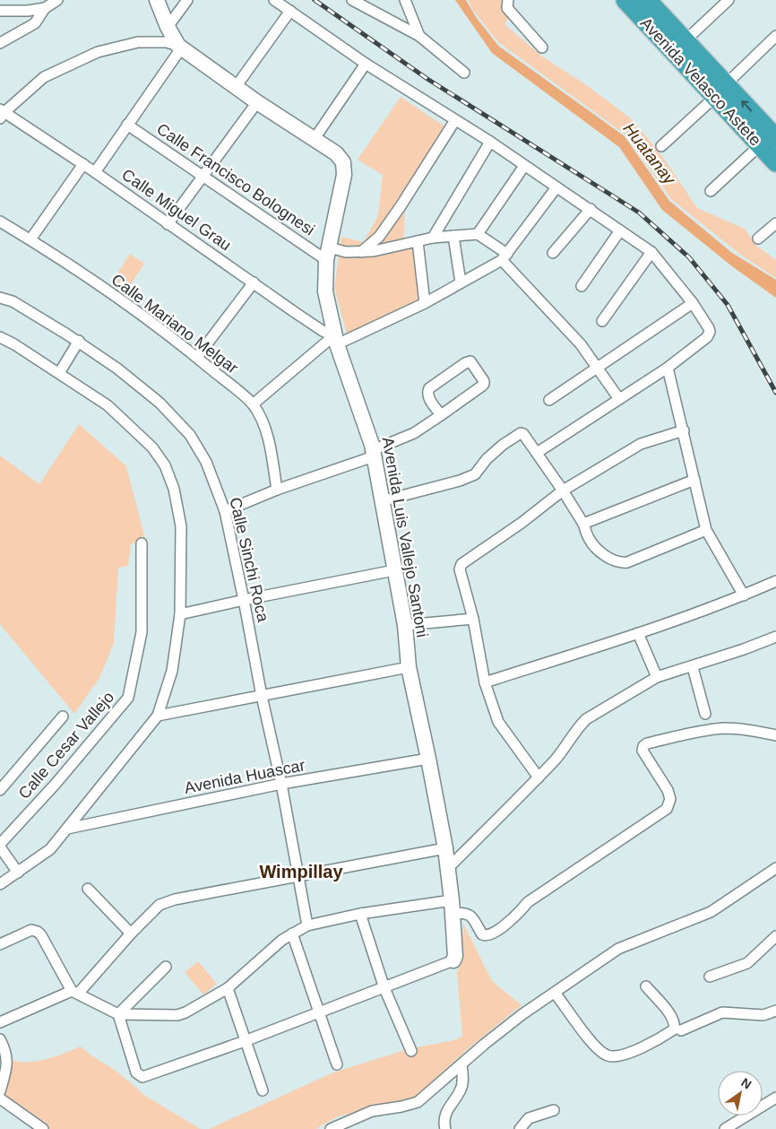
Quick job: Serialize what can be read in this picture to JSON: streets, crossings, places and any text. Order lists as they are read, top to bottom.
{
  "streets": {
    "highway": ["Avenida Velasco Astete"],
    "street": [
      "Calle Francisco Bolognesi",
      "Calle Miguel Grau",
      "Calle Mariano Melgar",
      "Avenida Luis Vallejo Santoni",
      "Calle Sinchi Roca",
      "Calle Cesar Vallejo",
      "Avenida Huascar"
    ]
  },
  "crossings": [
    ["Calle Francisco Bolognesi", "Avenida Luis Vallejo Santoni"],
    ["Calle Miguel Grau", "Avenida Luis Vallejo Santoni"],
    ["Avenida Luis Vallejo Santoni", "Avenida Huascar"],
    ["Calle Sinchi Roca", "Avenida Huascar"]
  ],
  "districts": ["Wimpillay"],
  "water": ["Huatanay"],
  "north": "top right"
}
